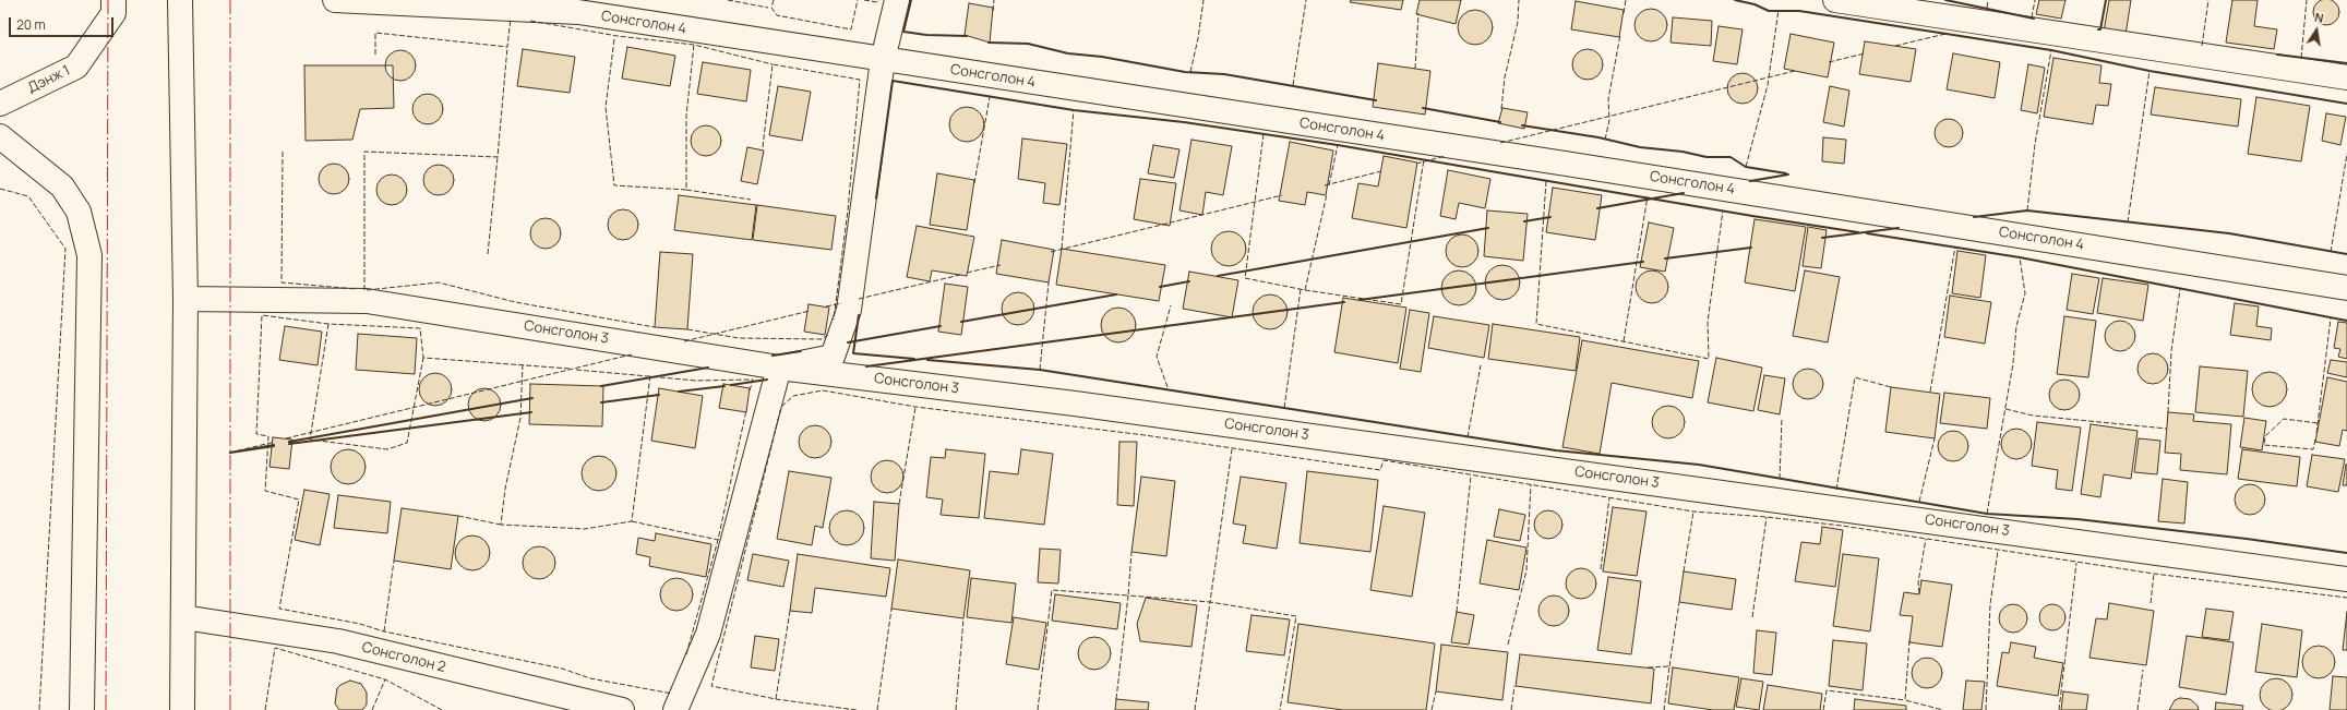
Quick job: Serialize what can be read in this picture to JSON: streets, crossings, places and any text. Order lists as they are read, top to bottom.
{
  "streets": {
    "street": [
      "Сонсголон 4",
      "Дэнж 1",
      "Сонсголон 3",
      "Сонсголон 2"
    ]
  },
  "scale_bar": "20 m",
  "north": "top"
}
